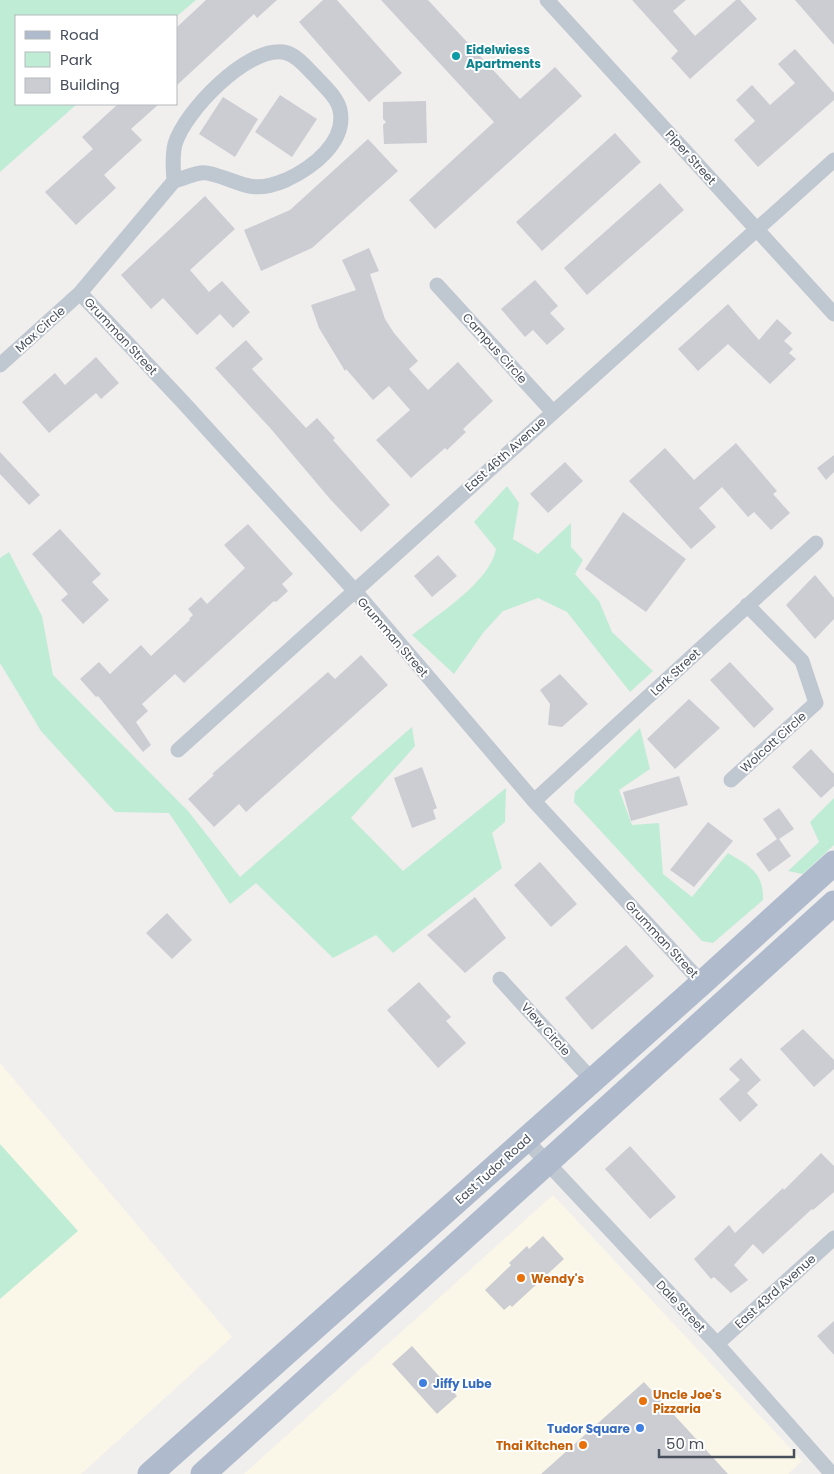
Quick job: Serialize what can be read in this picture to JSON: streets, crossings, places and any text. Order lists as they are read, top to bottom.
{
  "streets": {
    "main road": ["East Tudor Road"],
    "street": [
      "Piper Street",
      "Max Circle",
      "Grumman Street",
      "Campus Circle",
      "East 46th Avenue",
      "Lark Street",
      "Wolcott Circle",
      "View Circle",
      "East 43rd Avenue",
      "Dale Street"
    ]
  },
  "crossings": [
    ["Piper Street", "East 46th Avenue"],
    ["Max Circle", "Grumman Street"],
    ["Grumman Street", "East 46th Avenue"],
    ["Grumman Street", "Lark Street"],
    ["Grumman Street", "East Tudor Road"],
    ["Campus Circle", "East 46th Avenue"],
    ["Lark Street", "Wolcott Circle"],
    ["View Circle", "East Tudor Road"],
    ["East Tudor Road", "Dale Street"],
    ["East 43rd Avenue", "Dale Street"]
  ],
  "places": [
    "Eidelwiess Apartments",
    "Wendy's",
    "Jiffy Lube",
    "Uncle Joe's Pizzaria",
    "Tudor Square",
    "Thai Kitchen"
  ],
  "legend": ["Road", "Park", "Building"],
  "scale_bar": "50 m"
}
